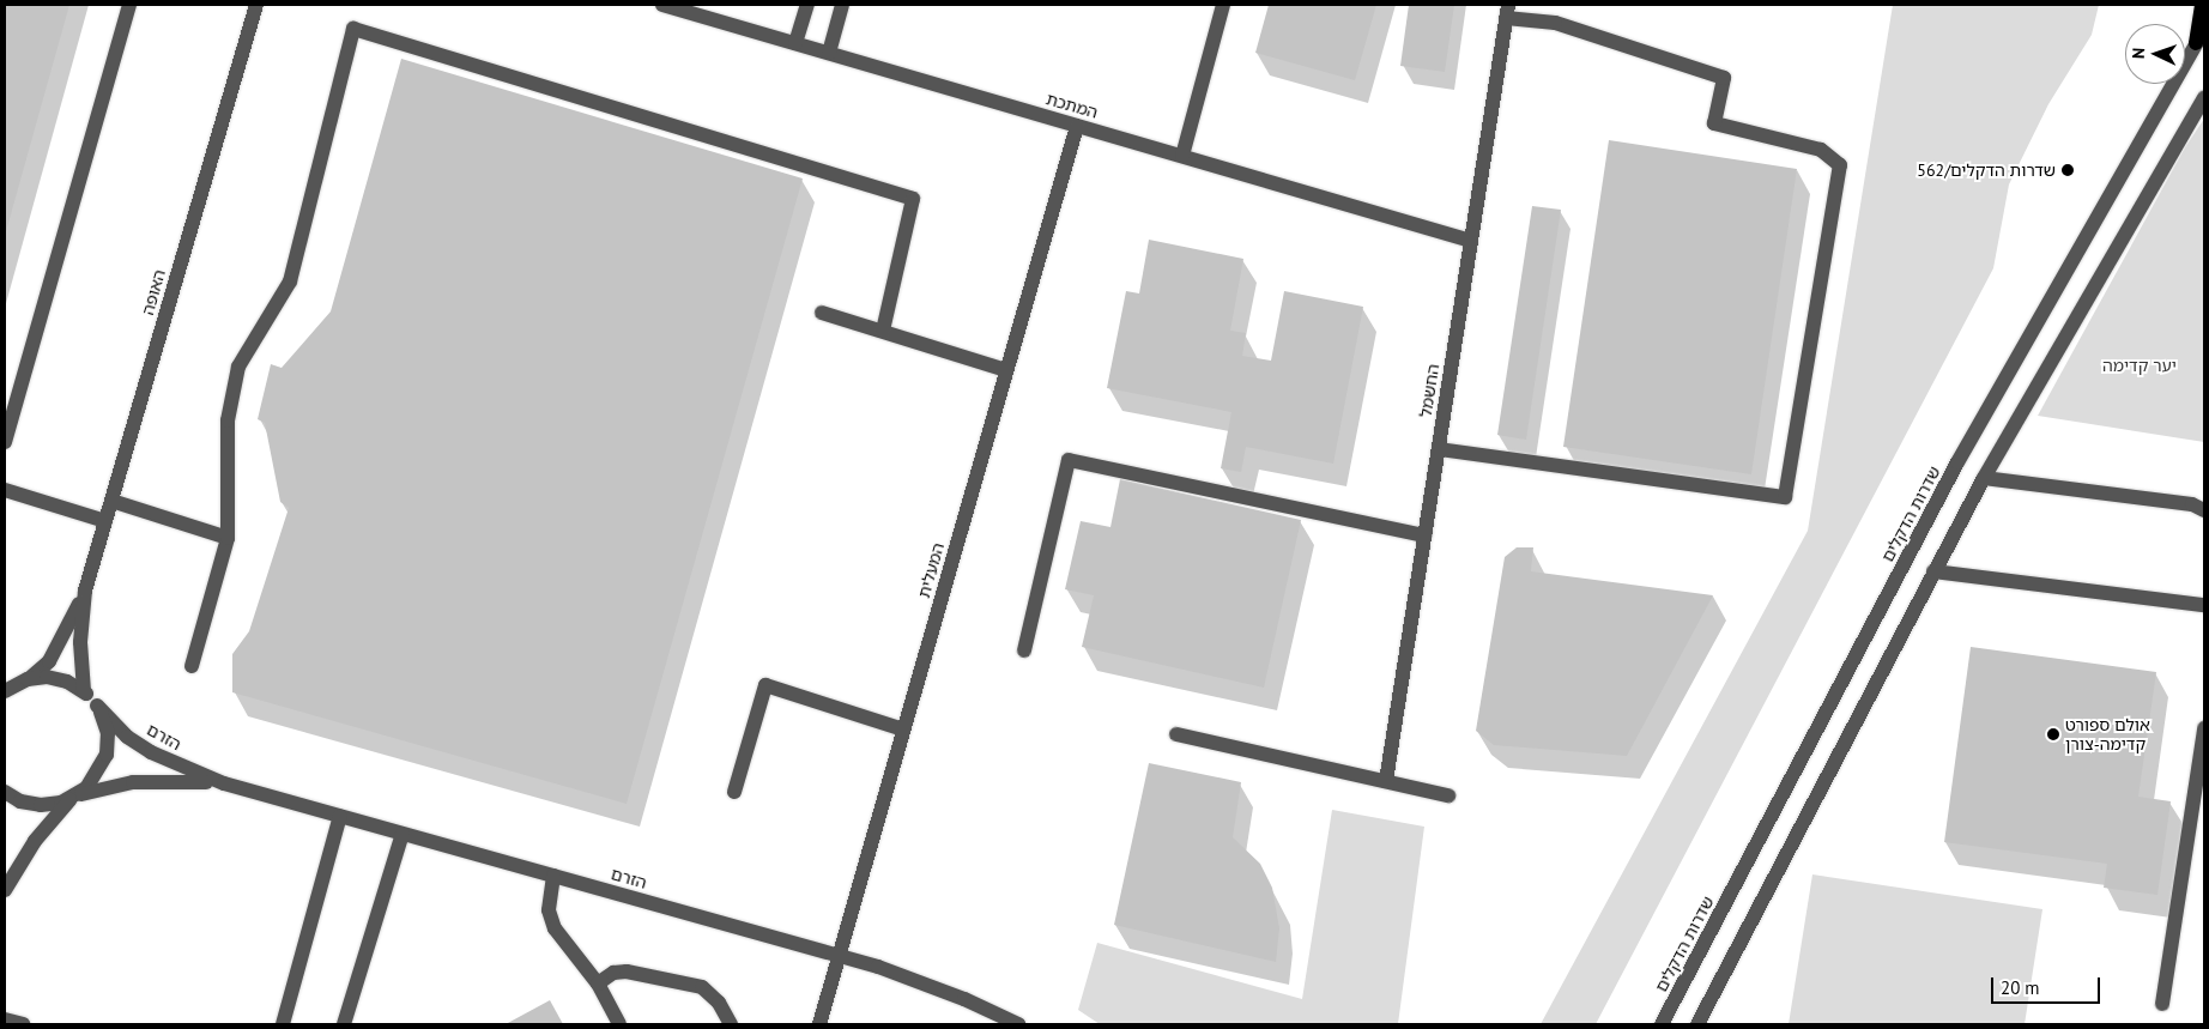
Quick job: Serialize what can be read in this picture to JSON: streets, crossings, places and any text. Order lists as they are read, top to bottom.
{
  "streets": {
    "street": [
      "המתכת",
      "האופה",
      "החשמל",
      "שדרות הדקלים",
      "המעלית",
      "הזרם"
    ]
  },
  "crossings": [
    ["המתכת", "החשמל"],
    ["המתכת", "המעלית"],
    ["האופה", "הזרם"],
    ["המעלית", "הזרם"]
  ],
  "parks": ["יער קדימה"],
  "places": ["שדרות הדקלים/562", "אולם ספורט קדימה-צורן"],
  "scale_bar": "20 m",
  "north": "left"
}
